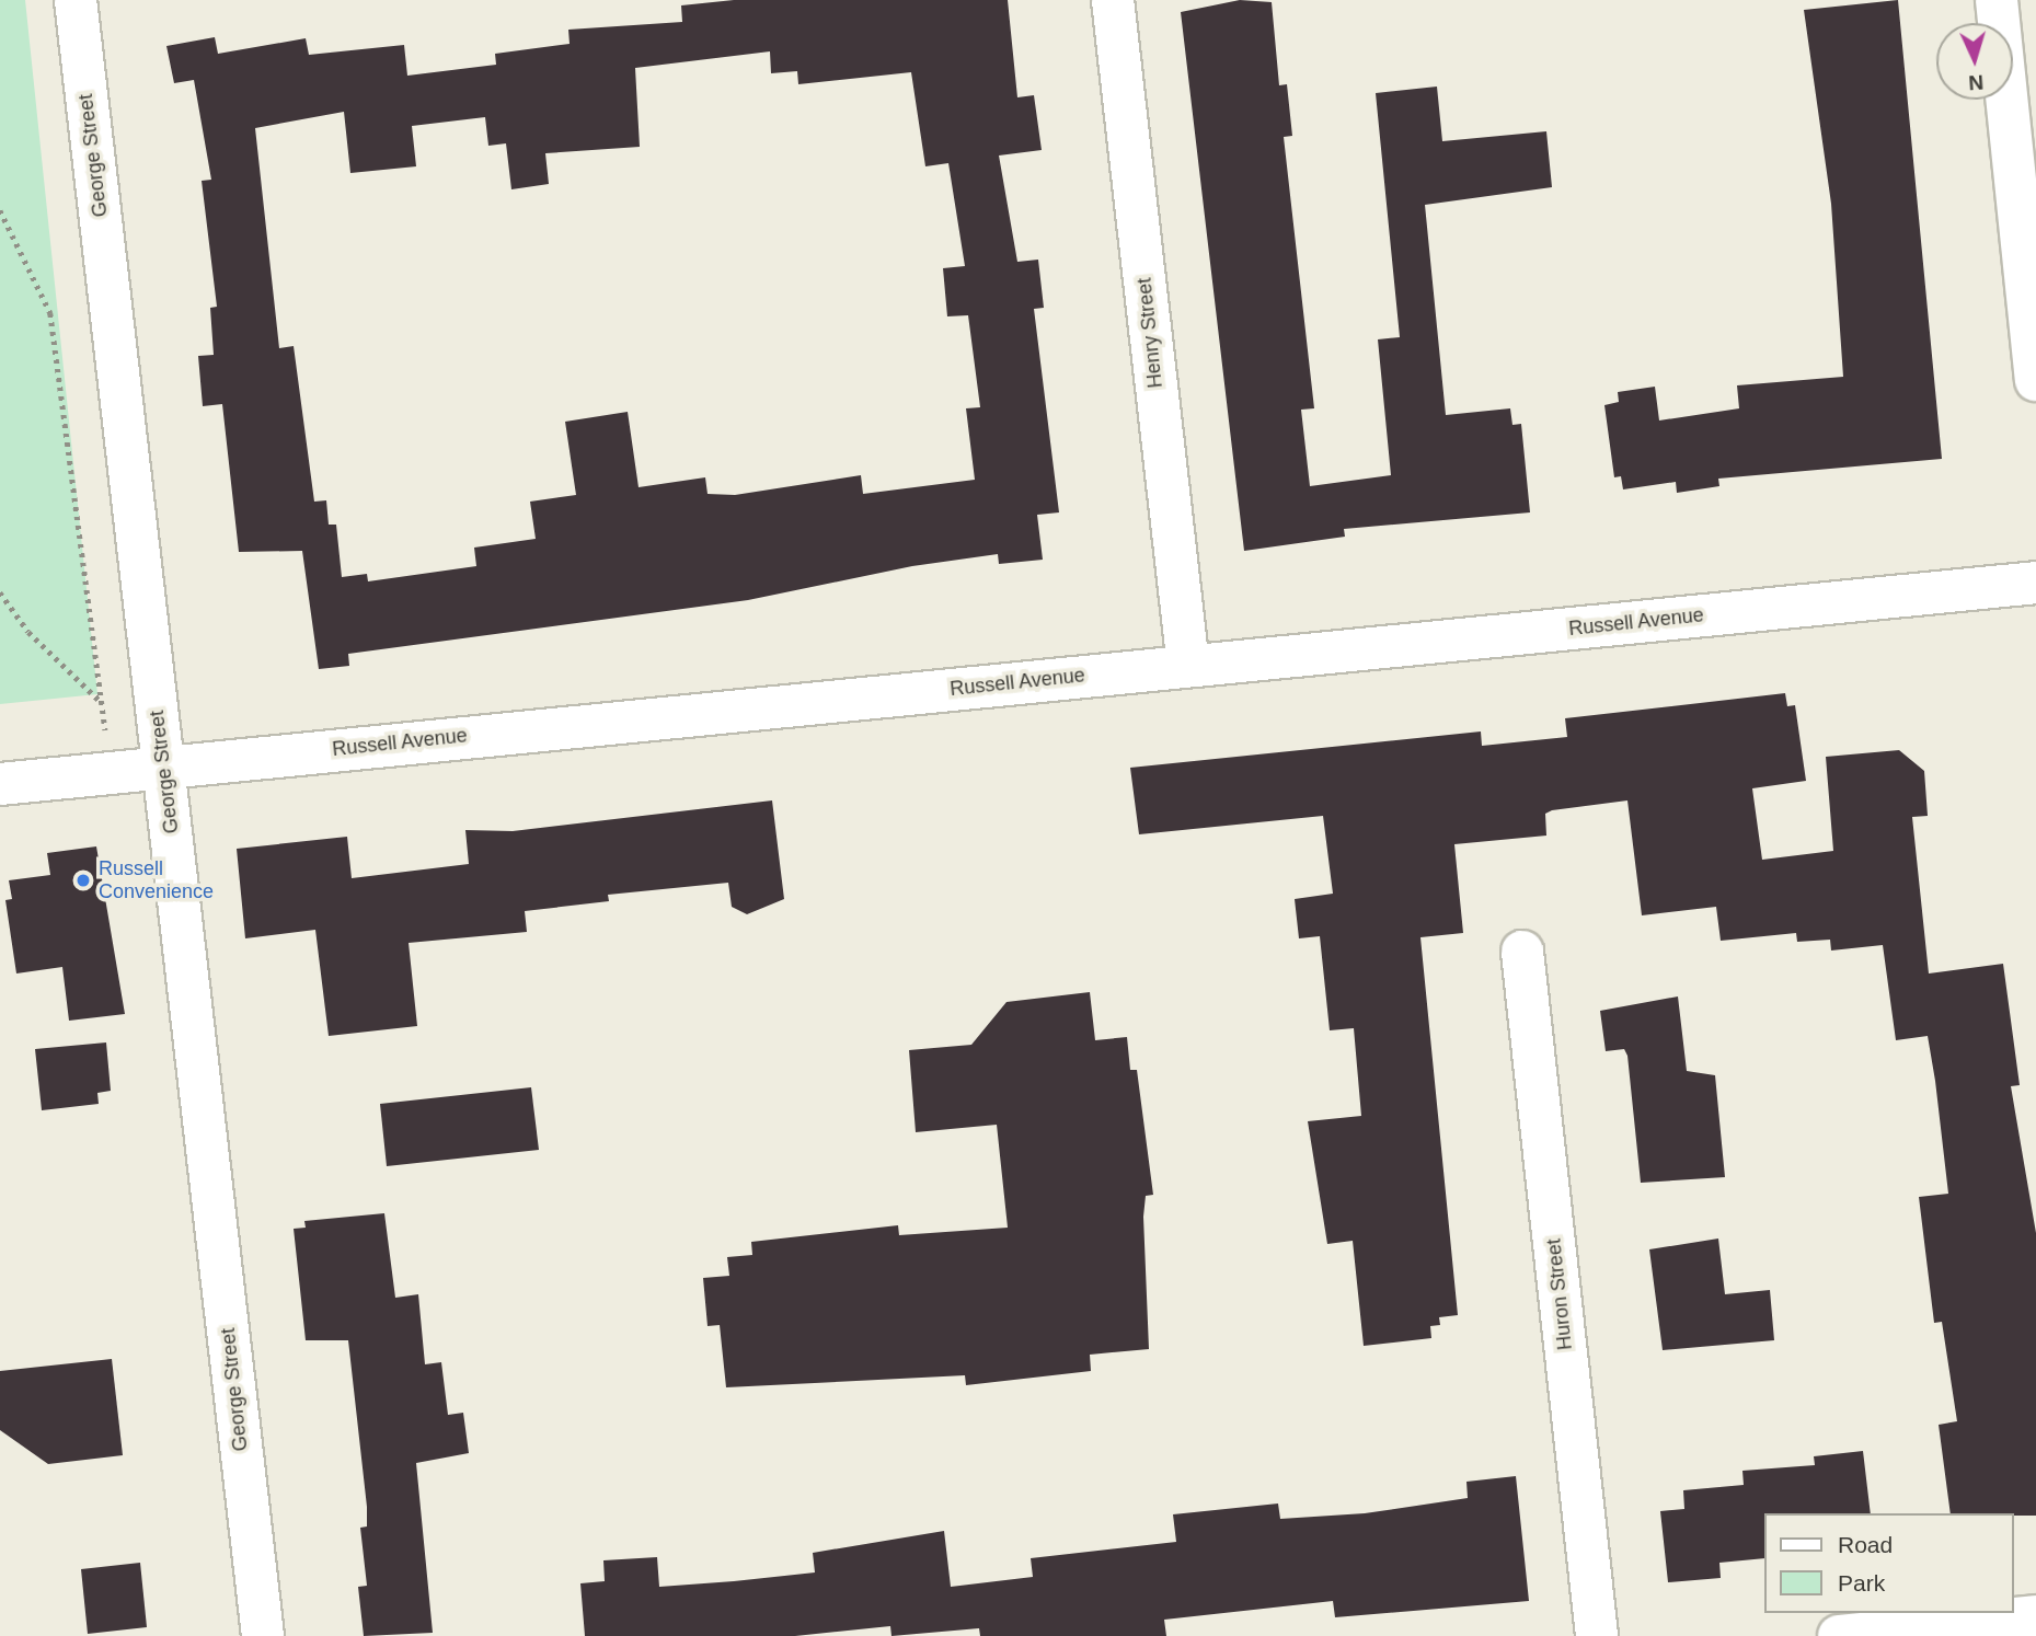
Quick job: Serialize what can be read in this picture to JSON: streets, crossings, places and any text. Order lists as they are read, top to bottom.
{
  "streets": {
    "street": [
      "George Street",
      "Henry Street",
      "Russell Avenue",
      "Huron Street"
    ]
  },
  "crossings": [
    ["George Street", "Russell Avenue"],
    ["Henry Street", "Russell Avenue"]
  ],
  "places": ["Russell Convenience"],
  "legend": ["Road", "Park"],
  "north": "bottom"
}
